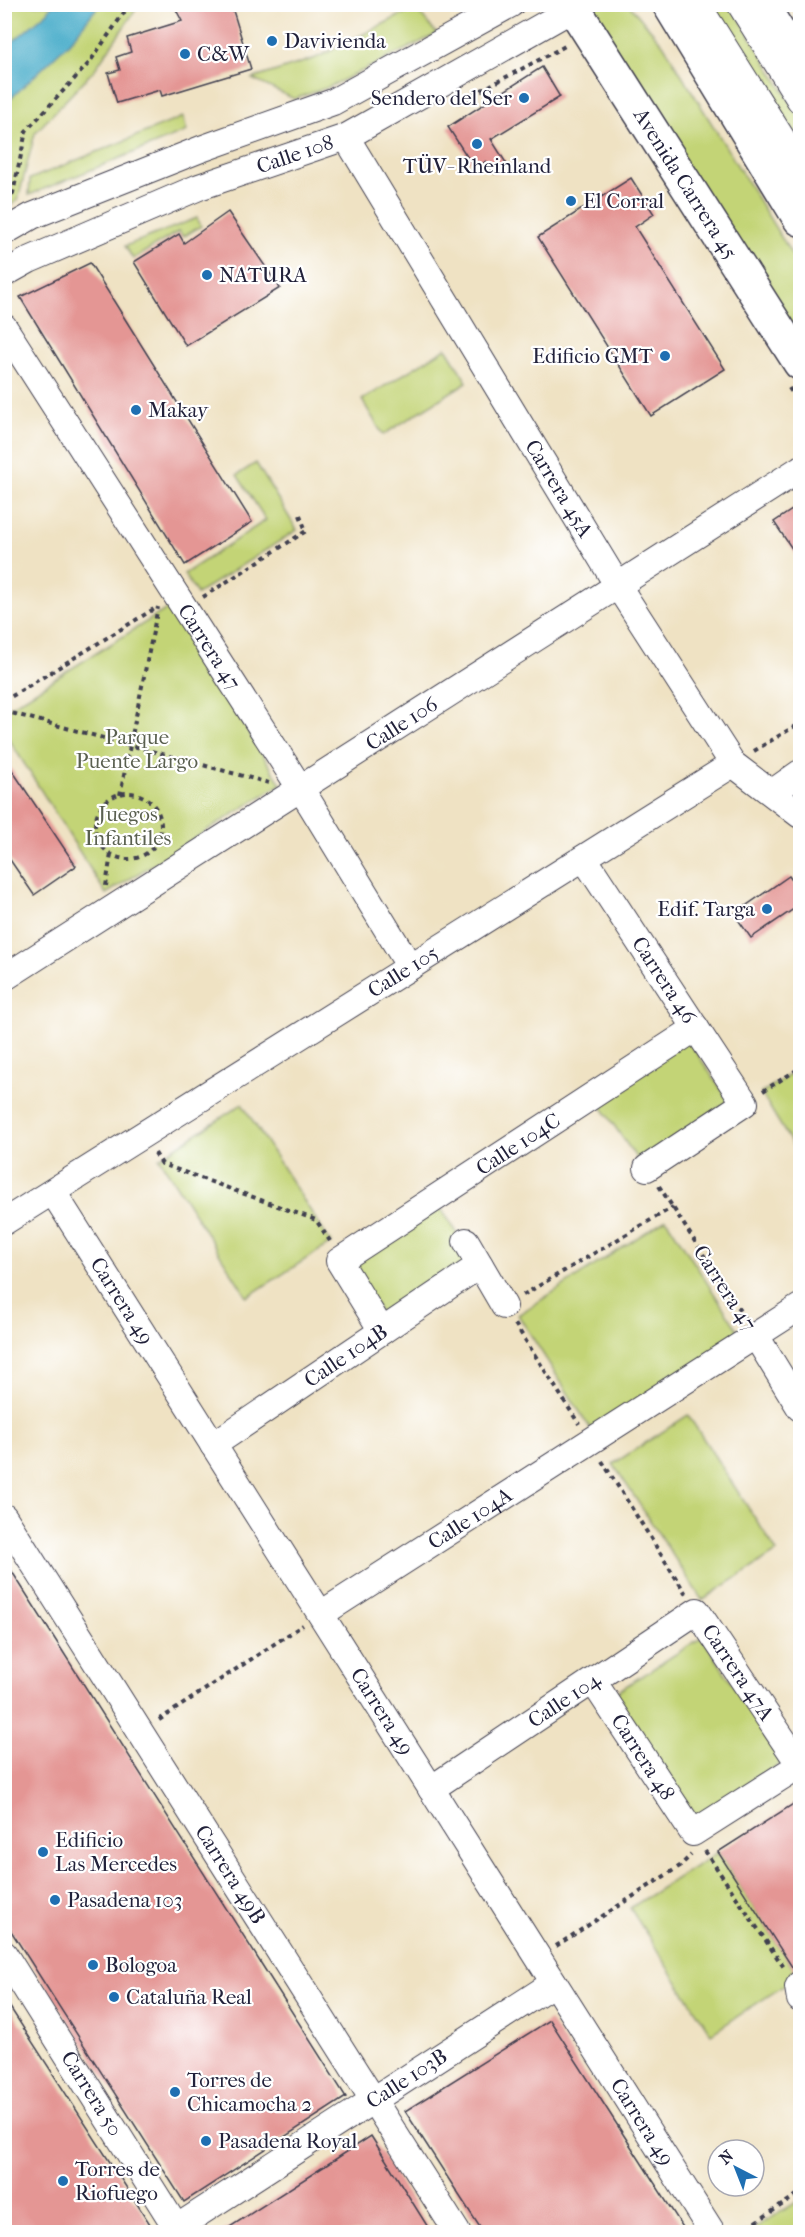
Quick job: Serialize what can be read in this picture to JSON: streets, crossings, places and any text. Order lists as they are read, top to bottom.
{
  "streets": {
    "highway": ["Avenida Carrera 45"],
    "street": [
      "Calle 108",
      "Carrera 45A",
      "Carrera 47",
      "Calle 106",
      "Calle 105",
      "Carrera 46",
      "Calle 104C",
      "Carrera 49",
      "Calle 104B",
      "Calle 104A",
      "Carrera 47A",
      "Calle 104",
      "Carrera 48",
      "Carrera 49B",
      "Calle 103B",
      "Carrera 50"
    ]
  },
  "crossings": [
    ["Calle 108", "Avenida Carrera 45"],
    ["Calle 108", "Carrera 45A"],
    ["Carrera 45A", "Calle 106"],
    ["Carrera 45A", "Calle 105"],
    ["Carrera 47", "Calle 106"],
    ["Carrera 47", "Calle 105"],
    ["Carrera 47", "Calle 104A"],
    ["Calle 105", "Carrera 46"],
    ["Calle 105", "Carrera 49"],
    ["Carrera 46", "Calle 104C"],
    ["Calle 104C", "Calle 104B"],
    ["Carrera 49", "Calle 104B"],
    ["Carrera 49", "Calle 104A"],
    ["Carrera 49", "Calle 104"],
    ["Carrera 49", "Calle 103B"],
    ["Carrera 47A", "Calle 104"],
    ["Calle 104", "Carrera 48"],
    ["Carrera 49B", "Calle 103B"],
    ["Calle 103B", "Carrera 50"]
  ],
  "parks": ["Parque Puente Largo", "Juegos Infantiles"],
  "places": [
    "Davivienda",
    "C&W",
    "Sendero del Ser",
    "TÜV- Rheinland",
    "El Corral",
    "NATURA",
    "Edificio GMT",
    "Makay",
    "Edif. Targa",
    "Edificio Las Mercedes",
    "Pasadena 103",
    "Bologoa",
    "Cataluña Real",
    "Torres de Chicamocha 2",
    "Pasadena Royal",
    "Torres de Riofuego"
  ],
  "north": "top left"
}
